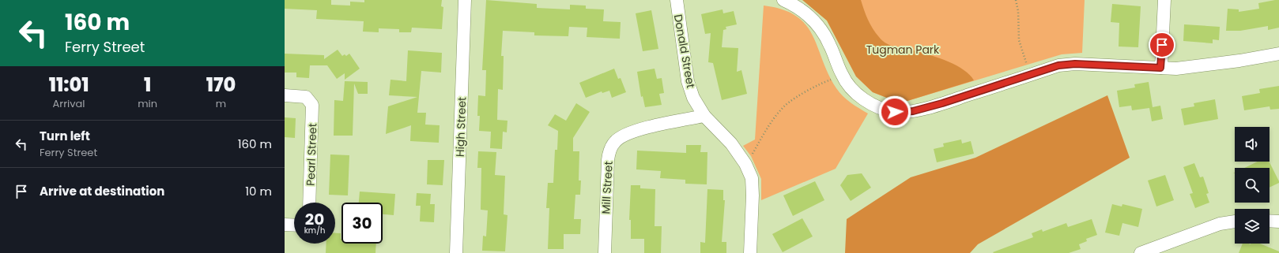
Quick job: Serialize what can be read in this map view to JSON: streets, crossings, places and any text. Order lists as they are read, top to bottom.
{
  "streets": {
    "street": [
      "Donald Street",
      "High Street",
      "Pearl Street",
      "Mill Street"
    ]
  },
  "crossings": [
    ["Donald Street", "Mill Street"]
  ],
  "parks": ["Tugman Park"],
  "page": {
    "turn": ["160 m", "Ferry Street"],
    "eta": [
      "11:01",
      "Arrival",
      "1",
      "min",
      "170",
      "m"
    ],
    "list": [
      {
        "name": "Turn left",
        "note": "Ferry Street",
        "value": "160 m"
      },
      {
        "name": "Arrive at destination",
        "value": "10 m"
      }
    ],
    "speed": "20 km/h",
    "limit": "30"
  }
}
